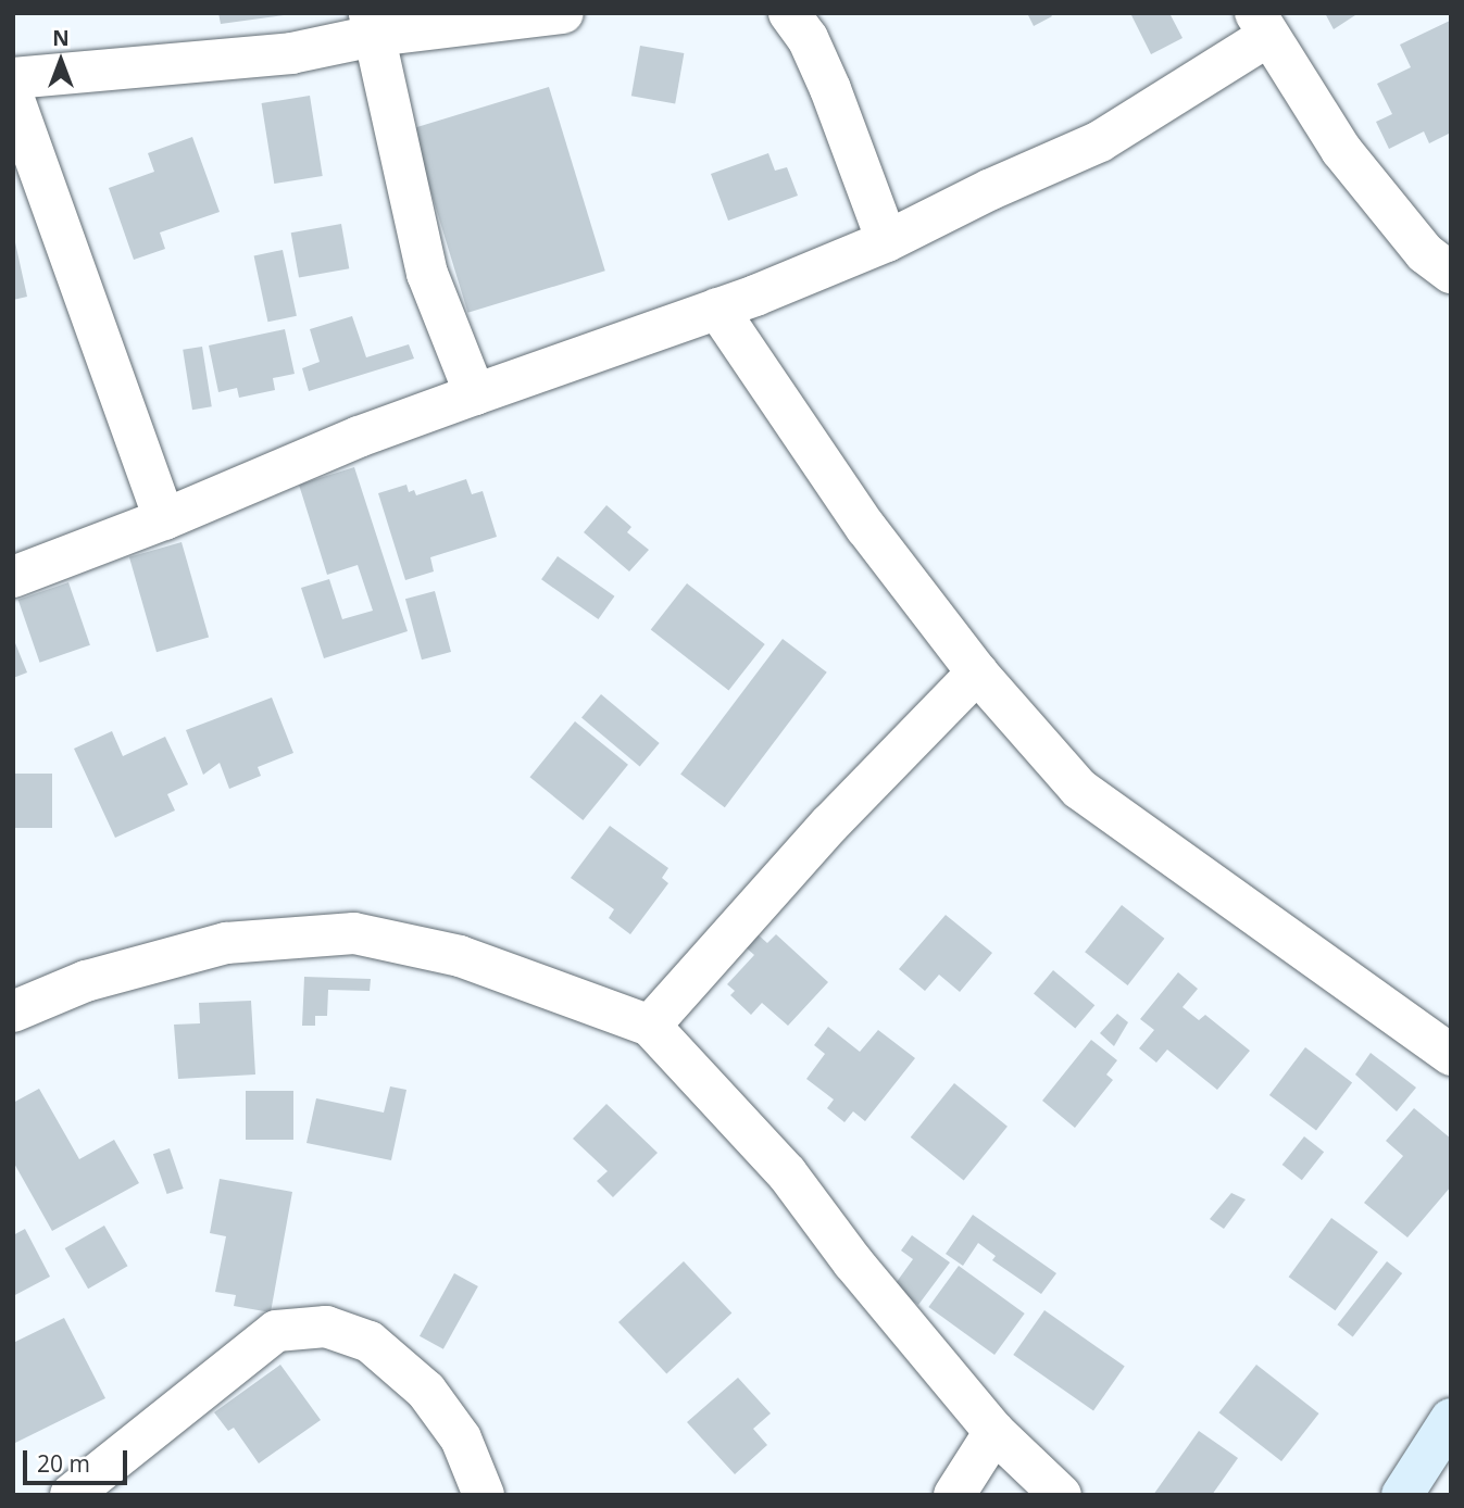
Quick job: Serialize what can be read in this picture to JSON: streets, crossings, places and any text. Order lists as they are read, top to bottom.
{
  "scale_bar": "20 m",
  "north": "top"
}
